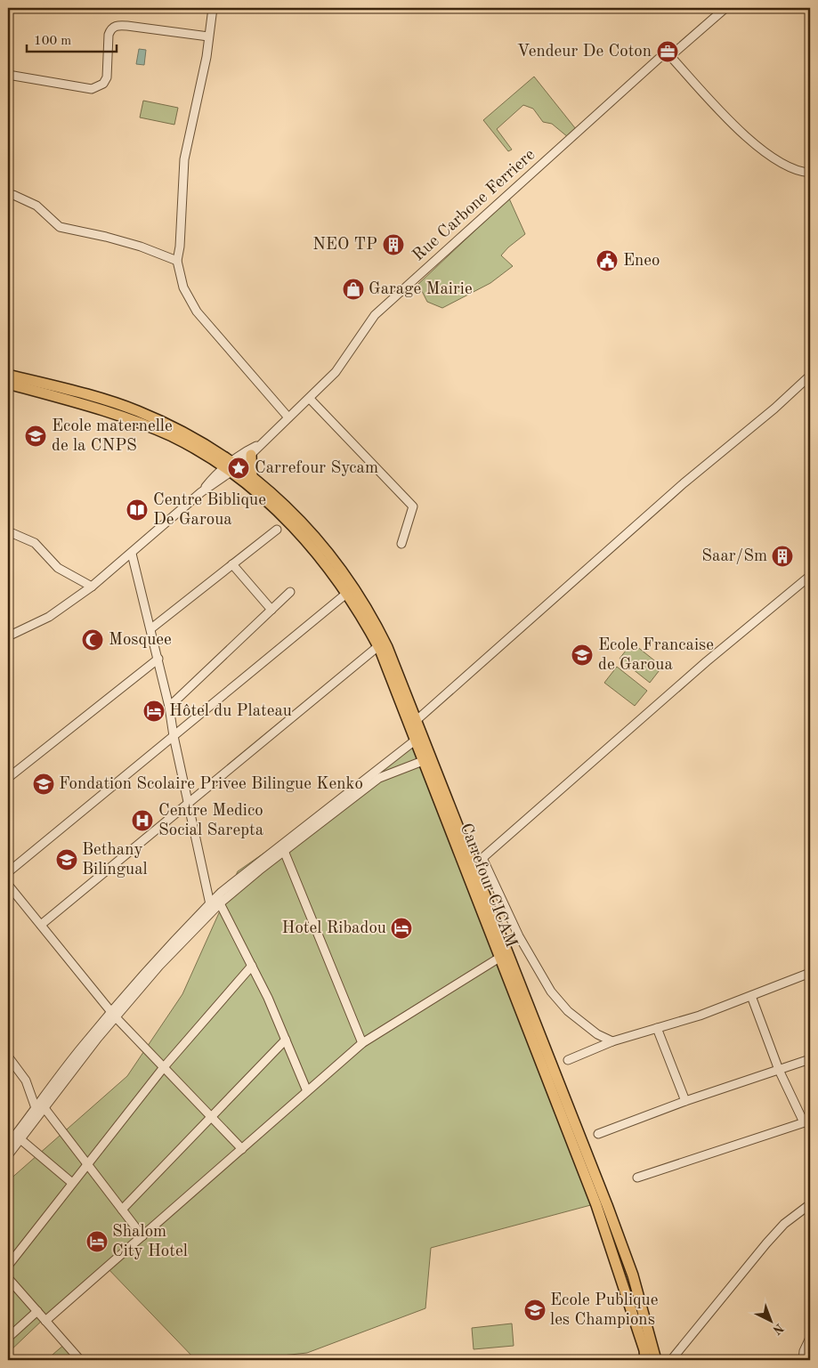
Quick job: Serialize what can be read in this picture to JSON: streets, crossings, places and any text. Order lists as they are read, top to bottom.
{
  "streets": {
    "main road": ["Carrefour CICAM"],
    "street": ["Rue Carbone Ferriere"]
  },
  "crossings": [
    ["Rue Carbone Ferriere", "Carrefour CICAM"]
  ],
  "places": {
    "office": ["Vendeur De Coton"],
    "building": ["NEO TP", "Saar/Sm"],
    "public building": ["Eneo"],
    "shop": ["Garage Mairie"],
    "school or university": [
      "Ecole maternelle de la CNPS",
      "Ecole Francaise de Garoua",
      "Fondation Scolaire Privee Bilingue Kenko",
      "Bethany Bilingual",
      "Ecole Publique les Champions"
    ],
    "place": ["Carrefour Sycam"],
    "library": ["Centre Biblique De Garoua"],
    "mosque": ["Mosquee"],
    "hotel": ["Hôtel du Plateau", "Hotel Ribadou", "Shalom City Hotel"],
    "hospital": ["Centre Medico Social Sarepta"]
  },
  "scale_bar": "100 m",
  "north": "bottom right"
}
